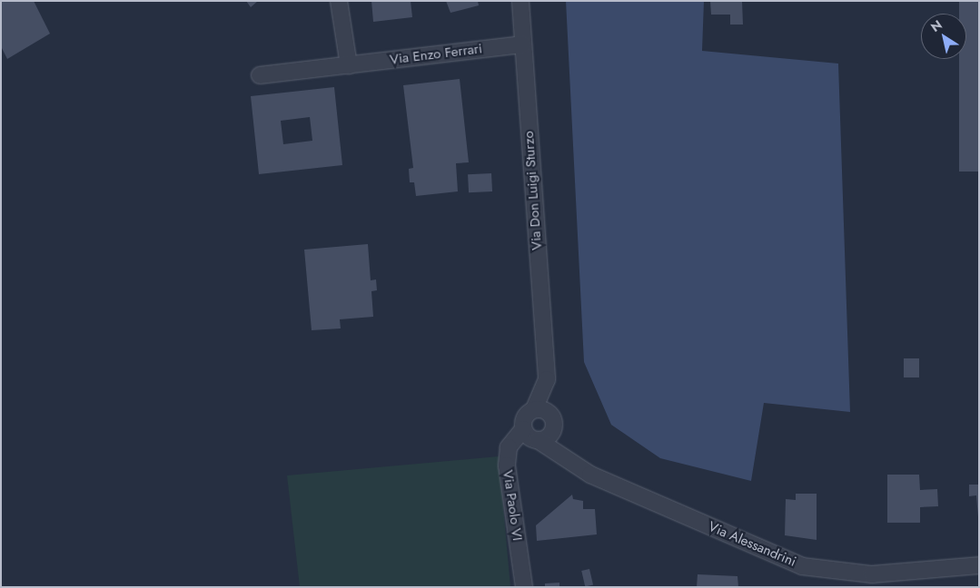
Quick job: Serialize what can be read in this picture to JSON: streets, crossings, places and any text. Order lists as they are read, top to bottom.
{
  "streets": {
    "street": [
      "Via Enzo Ferrari",
      "Via Don Luigi Sturzo",
      "Via Paolo VI",
      "Via Alessandrini"
    ]
  },
  "crossings": [
    ["Via Enzo Ferrari", "Via Don Luigi Sturzo"],
    ["Via Don Luigi Sturzo", "Via Paolo VI"],
    ["Via Don Luigi Sturzo", "Via Alessandrini"],
    ["Via Paolo VI", "Via Alessandrini"]
  ],
  "north": "top left"
}
